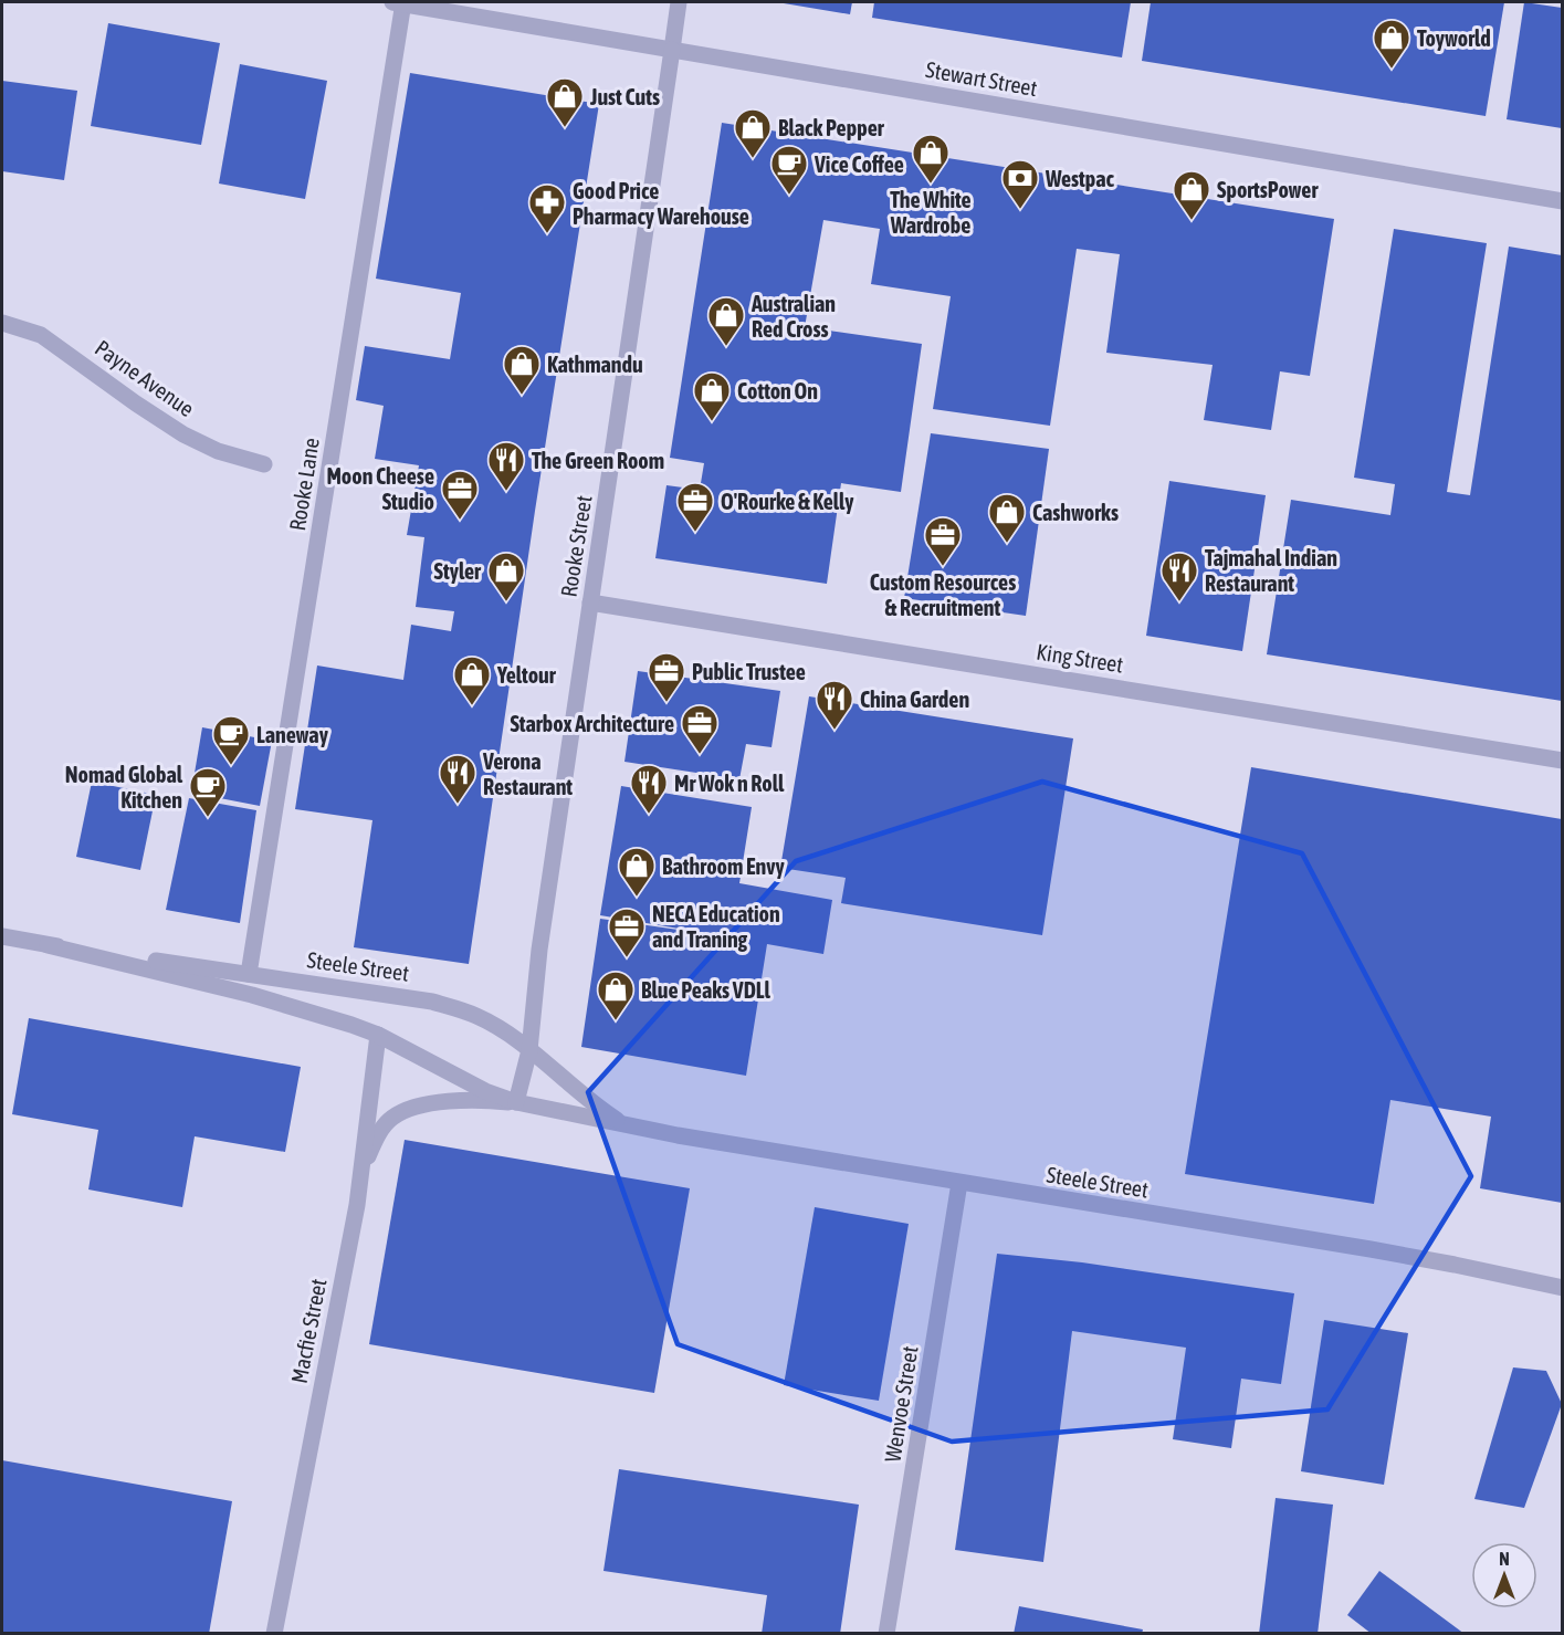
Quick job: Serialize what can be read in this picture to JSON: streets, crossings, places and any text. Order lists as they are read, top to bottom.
{
  "streets": {
    "street": [
      "Stewart Street",
      "Payne Avenue",
      "Rooke Lane",
      "Rooke Street",
      "King Street",
      "Steele Street",
      "Macfie Street",
      "Wenvoe Street"
    ]
  },
  "crossings": [
    ["Stewart Street", "Rooke Lane"],
    ["Stewart Street", "Rooke Street"],
    ["Rooke Lane", "Steele Street"],
    ["Rooke Street", "King Street"],
    ["Rooke Street", "Steele Street"],
    ["Steele Street", "Macfie Street"],
    ["Steele Street", "Wenvoe Street"]
  ],
  "places": {
    "shop": [
      "Toyworld",
      "Just Cuts",
      "Black Pepper",
      "The White Wardrobe",
      "SportsPower",
      "Australian Red Cross",
      "Kathmandu",
      "Cotton On",
      "Cashworks",
      "Styler",
      "Yeltour",
      "Bathroom Envy",
      "Blue Peaks VDLl"
    ],
    "cafe": ["Vice Coffee", "Laneway", "Nomad Global Kitchen"],
    "bank": ["Westpac"],
    "pharmacy": ["Good Price Pharmacy Warehouse"],
    "restaurant": [
      "The Green Room",
      "Tajmahal Indian Restaurant",
      "China Garden",
      "Verona Restaurant",
      "Mr Wok n Roll"
    ],
    "office": [
      "Moon Cheese Studio",
      "O'Rourke & Kelly",
      "Custom Resources & Recruitment",
      "Public Trustee",
      "Starbox Architecture",
      "NECA Education and Traning"
    ]
  },
  "north": "top"
}
